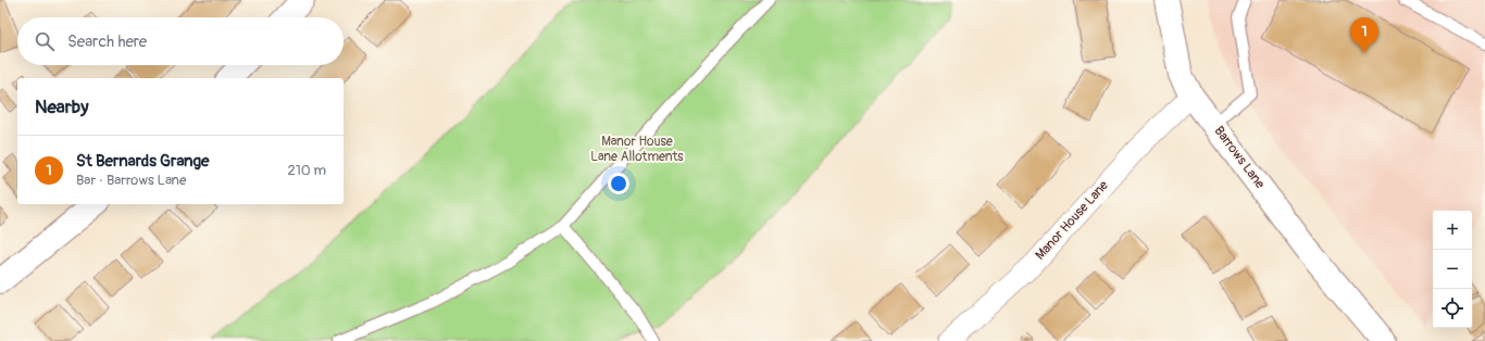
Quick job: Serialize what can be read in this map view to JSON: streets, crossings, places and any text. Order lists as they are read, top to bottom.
{
  "streets": {
    "street": ["Barrows Lane", "Manor House Lane"]
  },
  "crossings": [
    ["Barrows Lane", "Manor House Lane"]
  ],
  "parks": ["Manor House Lane Allotments"],
  "page": {
    "pins": "1",
    "search": "Search here",
    "heading": "Nearby",
    "list": [
      {
        "mark": "1",
        "name": "St Bernards Grange",
        "note": "Bar · Barrows Lane",
        "value": "210 m"
      }
    ],
    "map_buttons": ["+", "−"]
  }
}
